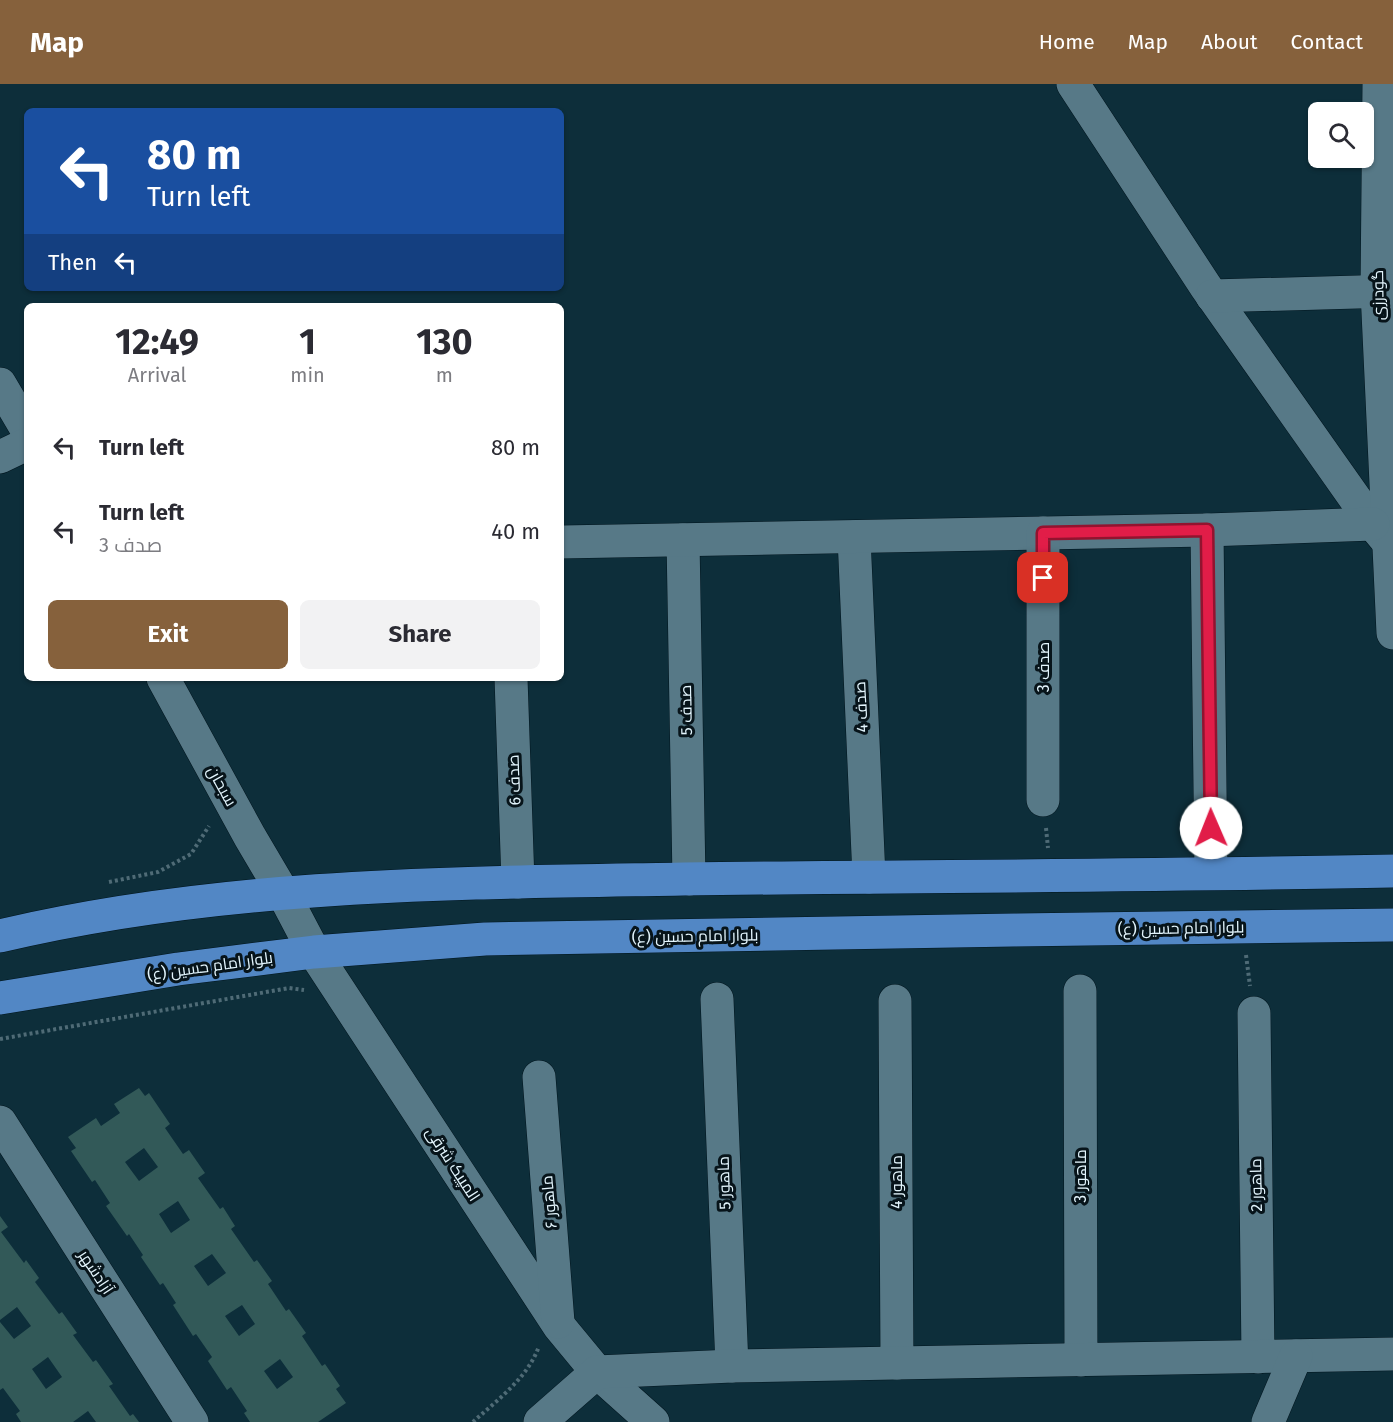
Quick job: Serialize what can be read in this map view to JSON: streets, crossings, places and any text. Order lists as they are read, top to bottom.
{
  "streets": {
    "main road": ["بلوار امام حسین (ع)"],
    "street": [
      "گودرزی",
      "صدف 3",
      "صدف 4",
      "صدف 5",
      "صدف 6",
      "سبحان",
      "المپیک شرقی",
      "ماهور 3",
      "ماهور 4",
      "ماهور 5",
      "ماهور 2",
      "ماهور ۶",
      "آزادشهر"
    ]
  },
  "crossings": [
    ["سبحان", "بلوار امام حسین (ع)"],
    ["سبحان", "المپیک شرقی"],
    ["بلوار امام حسین (ع)", "المپیک شرقی"],
    ["المپیک شرقی", "ماهور ۶"]
  ],
  "page": {
    "header": "Map",
    "nav": [
      "Home",
      "Map",
      "About",
      "Contact"
    ],
    "turn": ["80 m", "Turn left"],
    "then": "Then",
    "eta": [
      "12:49",
      "Arrival",
      "1",
      "min",
      "130",
      "m"
    ],
    "list": [
      {
        "name": "Turn left",
        "value": "80 m"
      },
      {
        "name": "Turn left",
        "note": "صدف 3",
        "value": "40 m"
      }
    ],
    "buttons": ["Exit", "Share"]
  }
}
